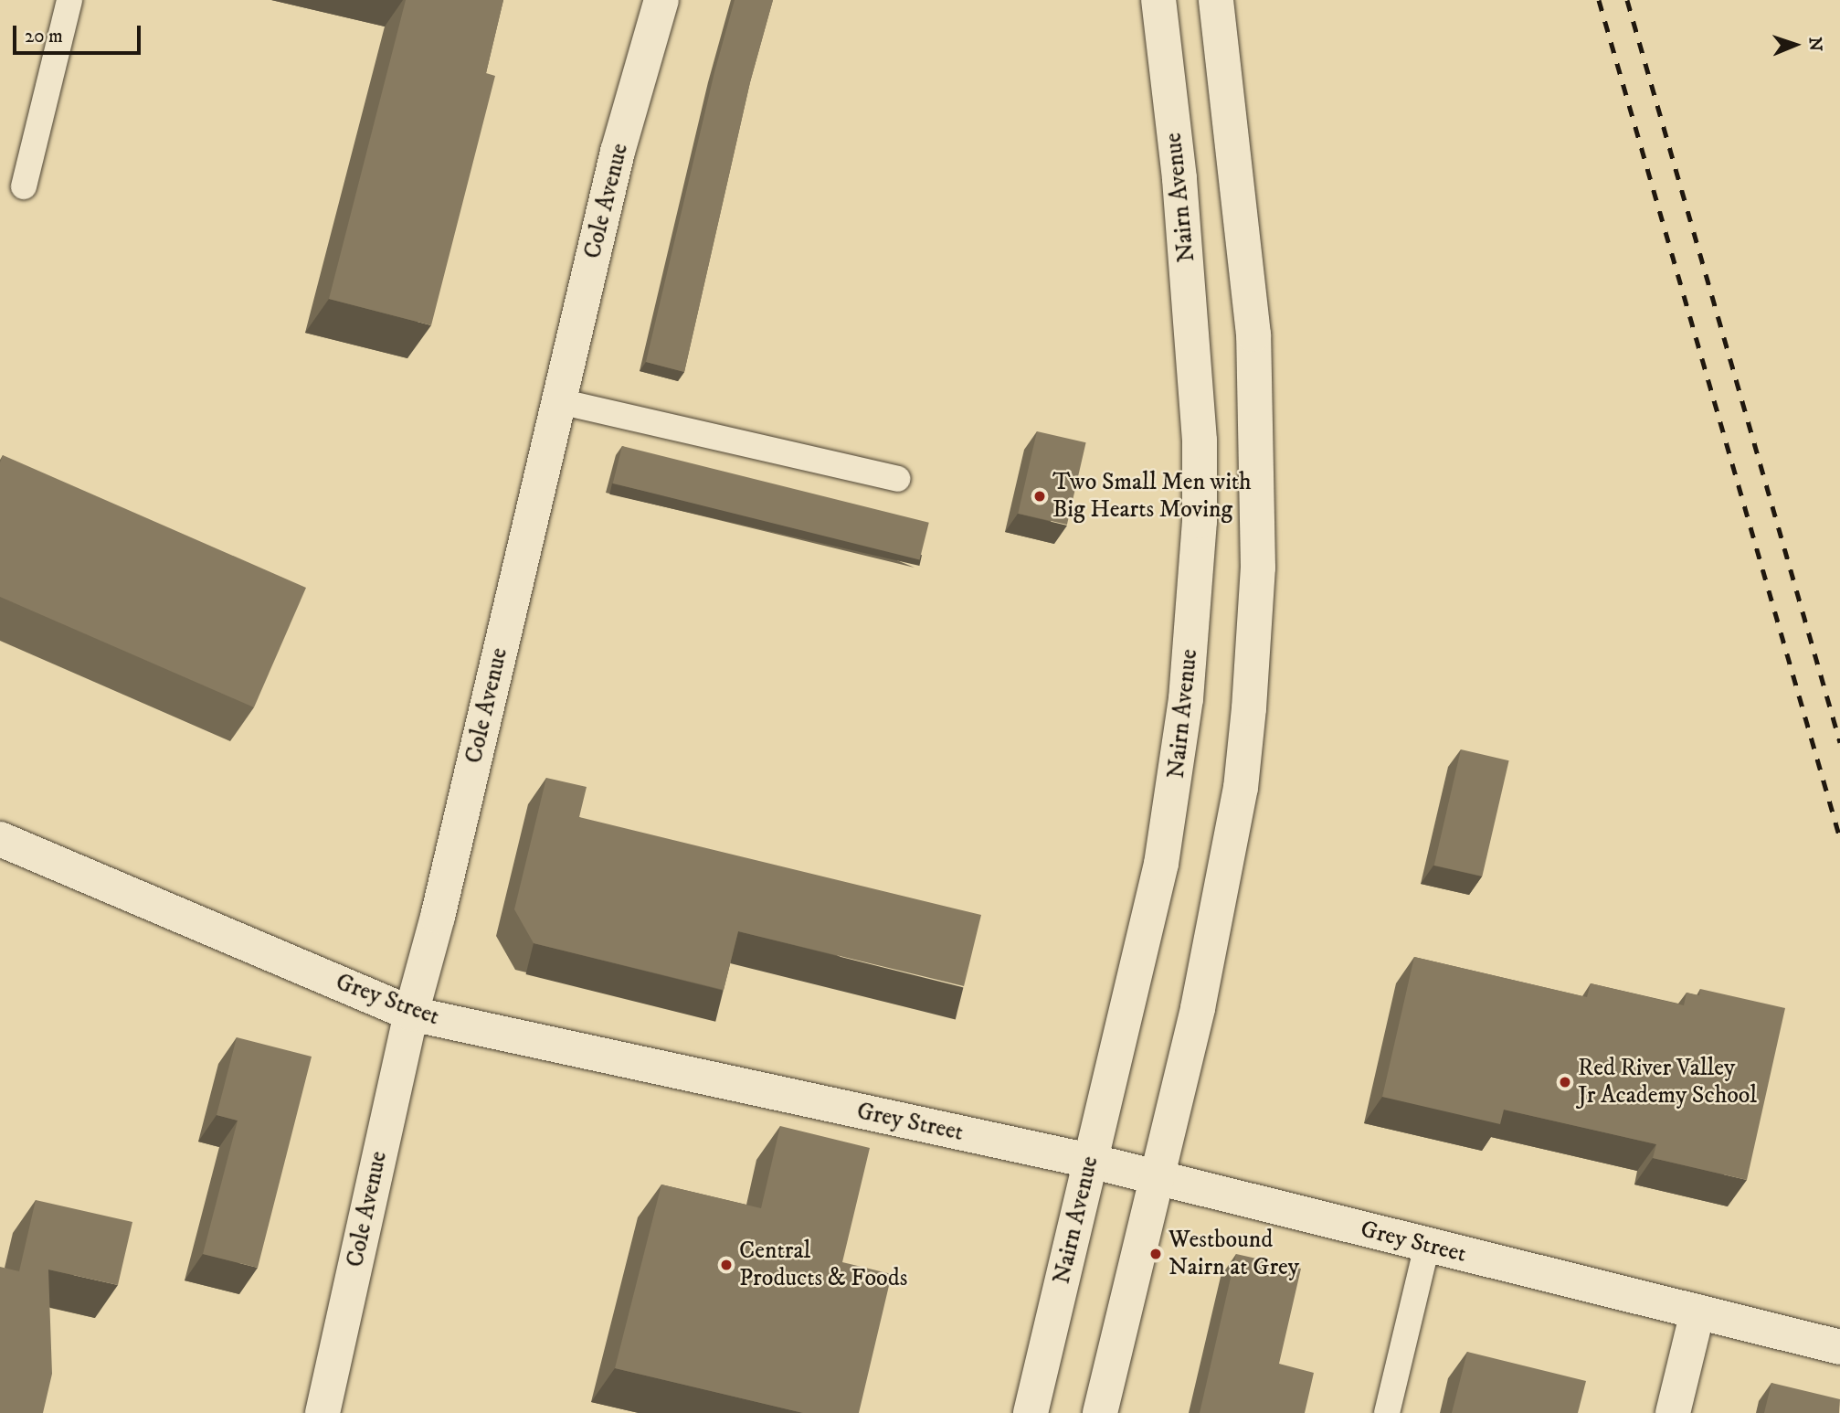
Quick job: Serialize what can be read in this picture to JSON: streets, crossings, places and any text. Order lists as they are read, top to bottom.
{
  "streets": {
    "street": ["Nairn Avenue", "Cole Avenue", "Grey Street"]
  },
  "crossings": [
    ["Nairn Avenue", "Grey Street"],
    ["Cole Avenue", "Grey Street"]
  ],
  "places": [
    "Two Small Men with Big Hearts Moving",
    "Red River Valley Jr Academy School",
    "Westbound Nairn at Grey",
    "Central Products & Foods"
  ],
  "scale_bar": "20 m",
  "north": "right"
}
